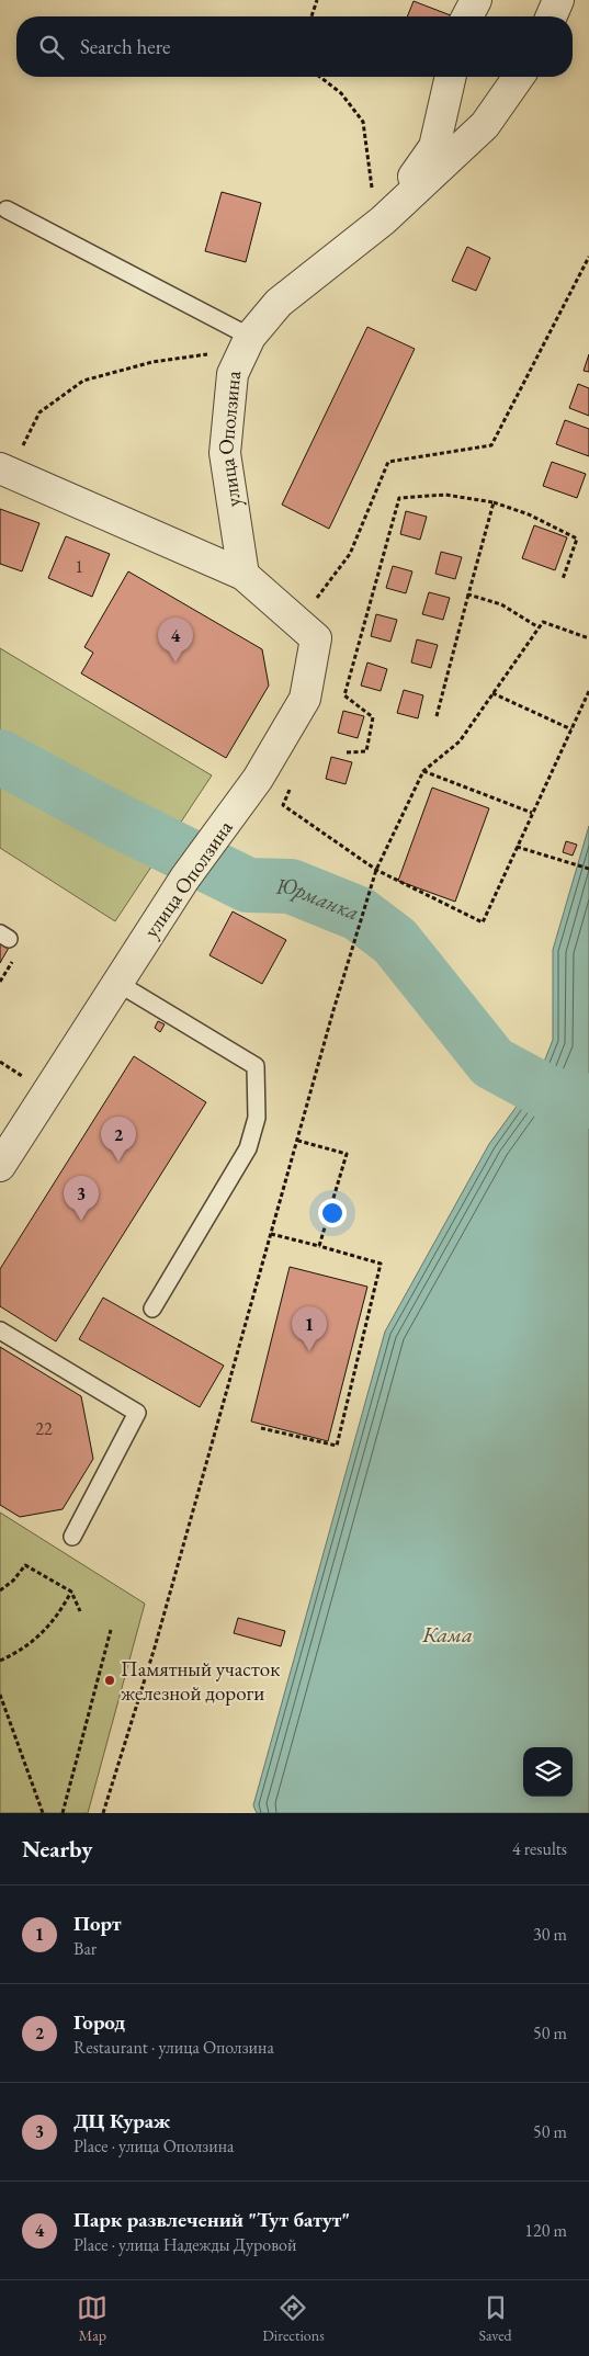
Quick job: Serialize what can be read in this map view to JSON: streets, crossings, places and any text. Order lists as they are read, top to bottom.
{
  "streets": {
    "street": ["улица Оползина"]
  },
  "water": ["Юрманка", "Кама"],
  "places": ["Памятный участок железной дороги"],
  "house_numbers": ["1", "22"],
  "page": {
    "search": "Search here",
    "pins": [
      "4",
      "2",
      "3",
      "1"
    ],
    "heading": ["Nearby", "4 results"],
    "list": [
      {
        "mark": "1",
        "name": "Порт",
        "note": "Bar",
        "value": "30 m"
      },
      {
        "mark": "2",
        "name": "Город",
        "note": "Restaurant · улица Оползина",
        "value": "50 m"
      },
      {
        "mark": "3",
        "name": "ДЦ Кураж",
        "note": "Place · улица Оползина",
        "value": "50 m"
      },
      {
        "mark": "4",
        "name": "Парк развлечений \"Тут батут\"",
        "note": "Place · улица Надежды Дуровой",
        "value": "120 m"
      }
    ],
    "nav": ["Map", "Directions", "Saved"]
  }
}
